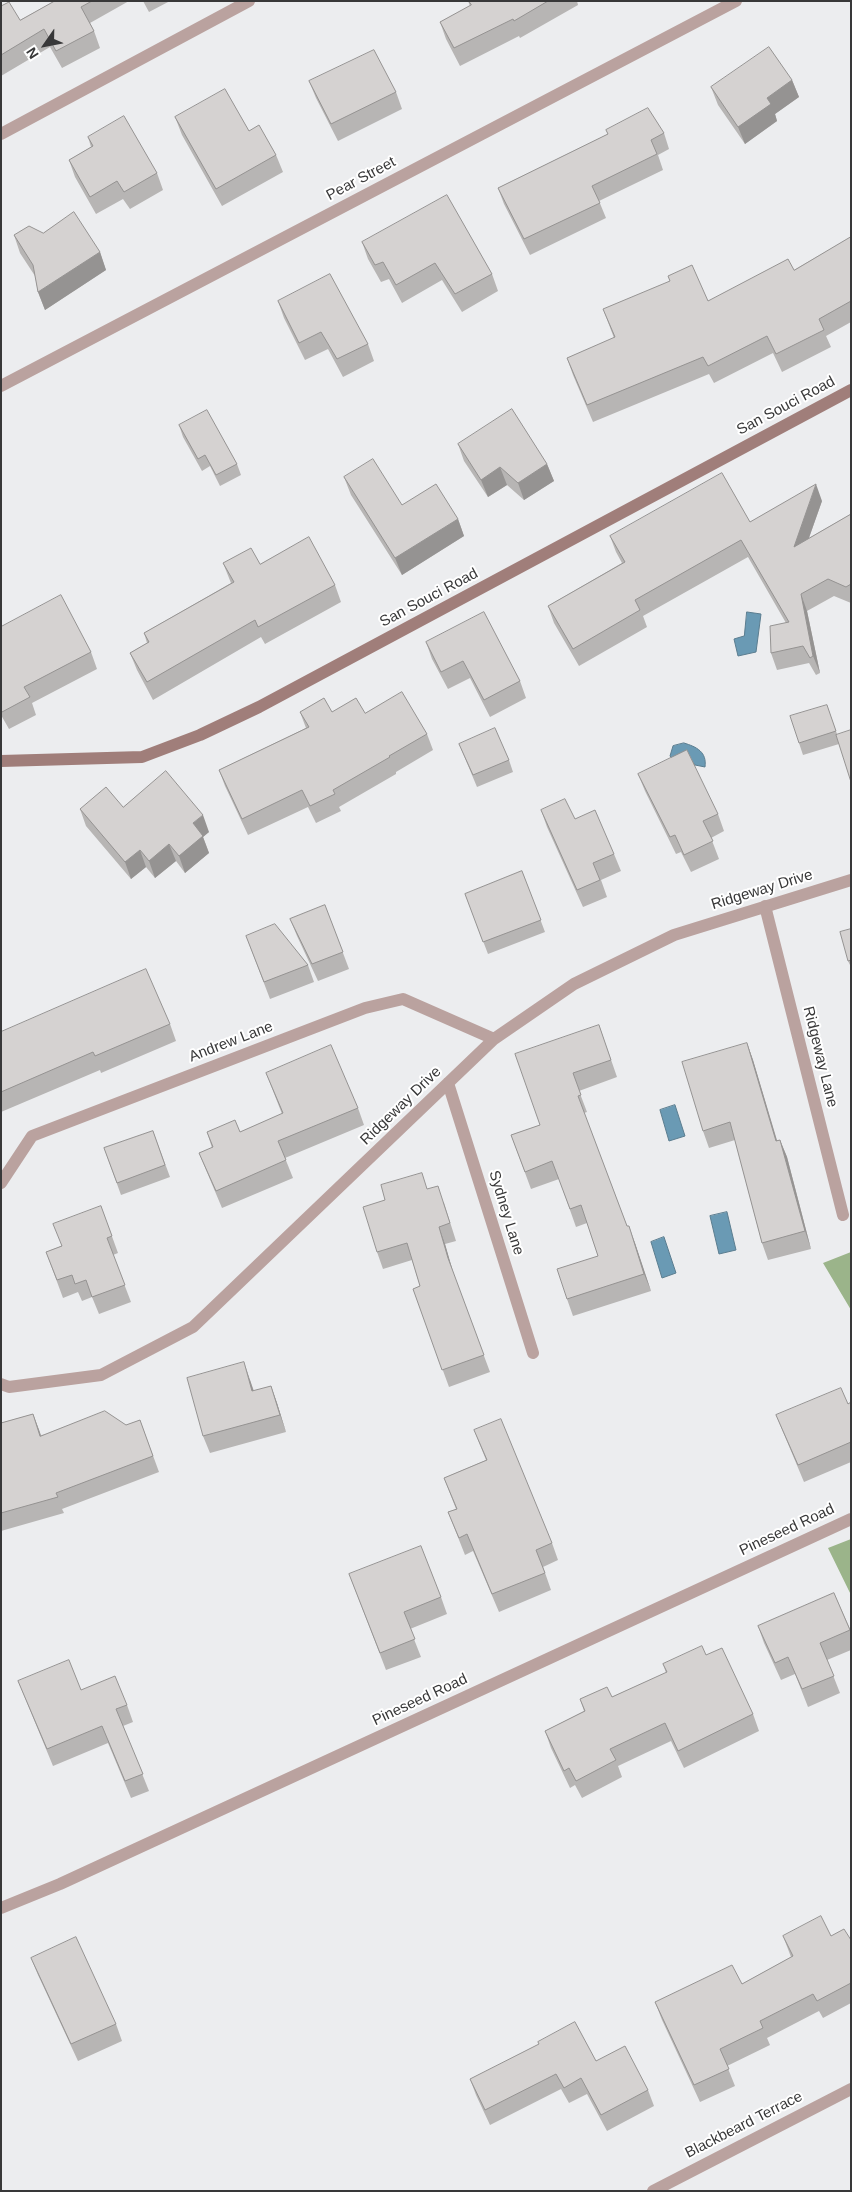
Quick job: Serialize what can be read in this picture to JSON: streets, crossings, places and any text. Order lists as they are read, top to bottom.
{
  "streets": {
    "street": [
      "Pear Street",
      "San Souci Road",
      "Ridgeway Drive",
      "Andrew Lane",
      "Ridgeway Lane",
      "Sydney Lane",
      "Pineseed Road",
      "Blackbeard Terrace"
    ]
  },
  "crossings": [
    ["Ridgeway Drive", "Andrew Lane"],
    ["Ridgeway Drive", "Ridgeway Lane"],
    ["Ridgeway Drive", "Sydney Lane"]
  ],
  "north": "bottom left"
}
